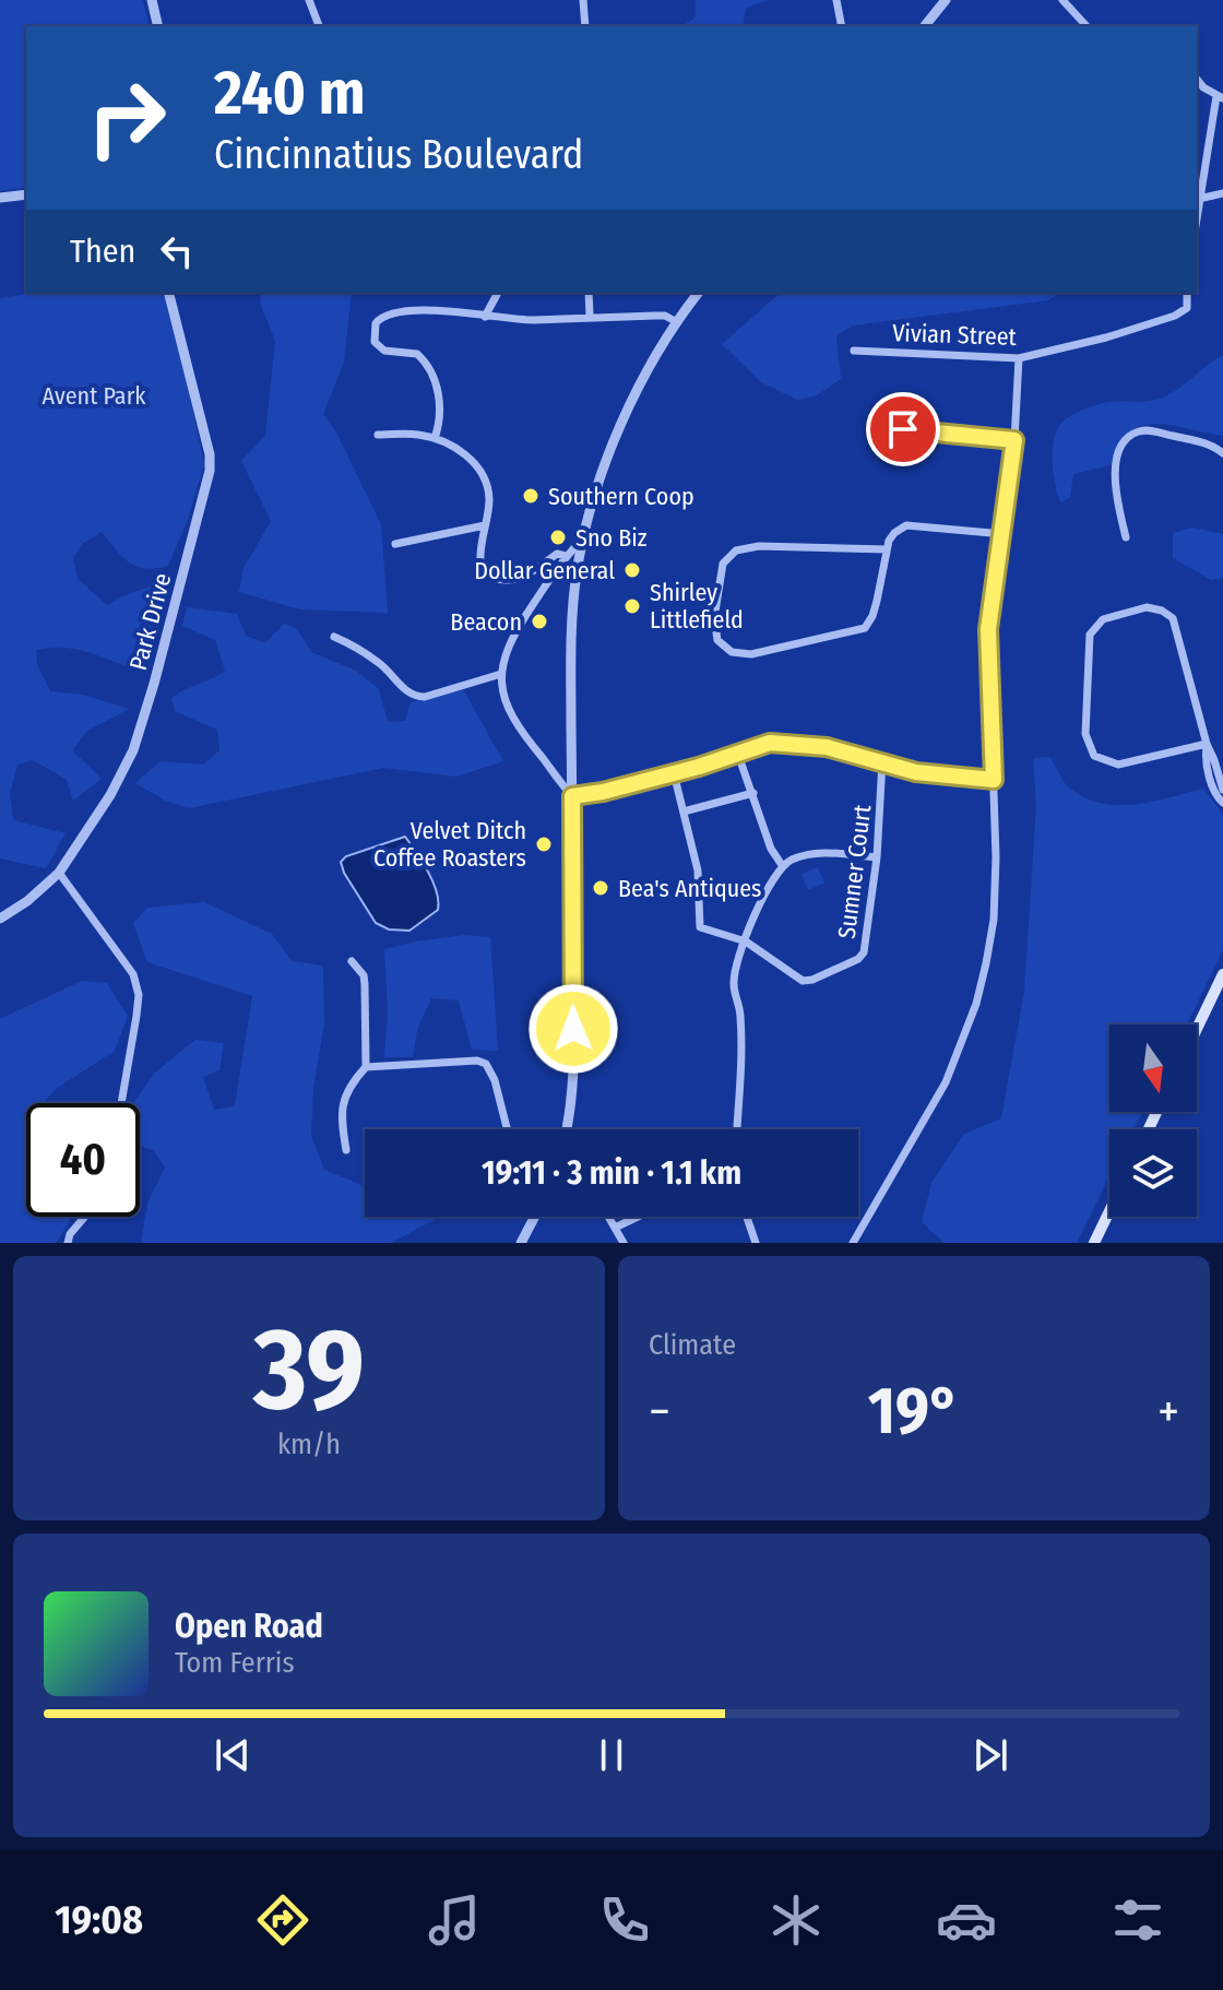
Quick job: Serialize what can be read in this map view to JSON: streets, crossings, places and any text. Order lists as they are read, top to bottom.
{
  "streets": {
    "street": ["Vivian Street", "Park Drive", "Sumner Court"]
  },
  "parks": ["Avent Park"],
  "places": [
    "Southern Coop",
    "Sno Biz",
    "Dollar General",
    "Shirley Littlefield",
    "Beacon",
    "Velvet Ditch Coffee Roasters",
    "Bea's Antiques"
  ],
  "north": "bottom",
  "page": {
    "turn": ["240 m", "Cincinnatius Boulevard"],
    "then": "Then",
    "limit": "40",
    "trip": "19:11 · 3 min · 1.1 km",
    "tile": [
      ["39", "km/h"],
      "Climate"
    ],
    "heat": ["−", "19°", "+"],
    "song": ["Open Road", "Tom Ferris"],
    "tabs": "19:08"
  }
}
